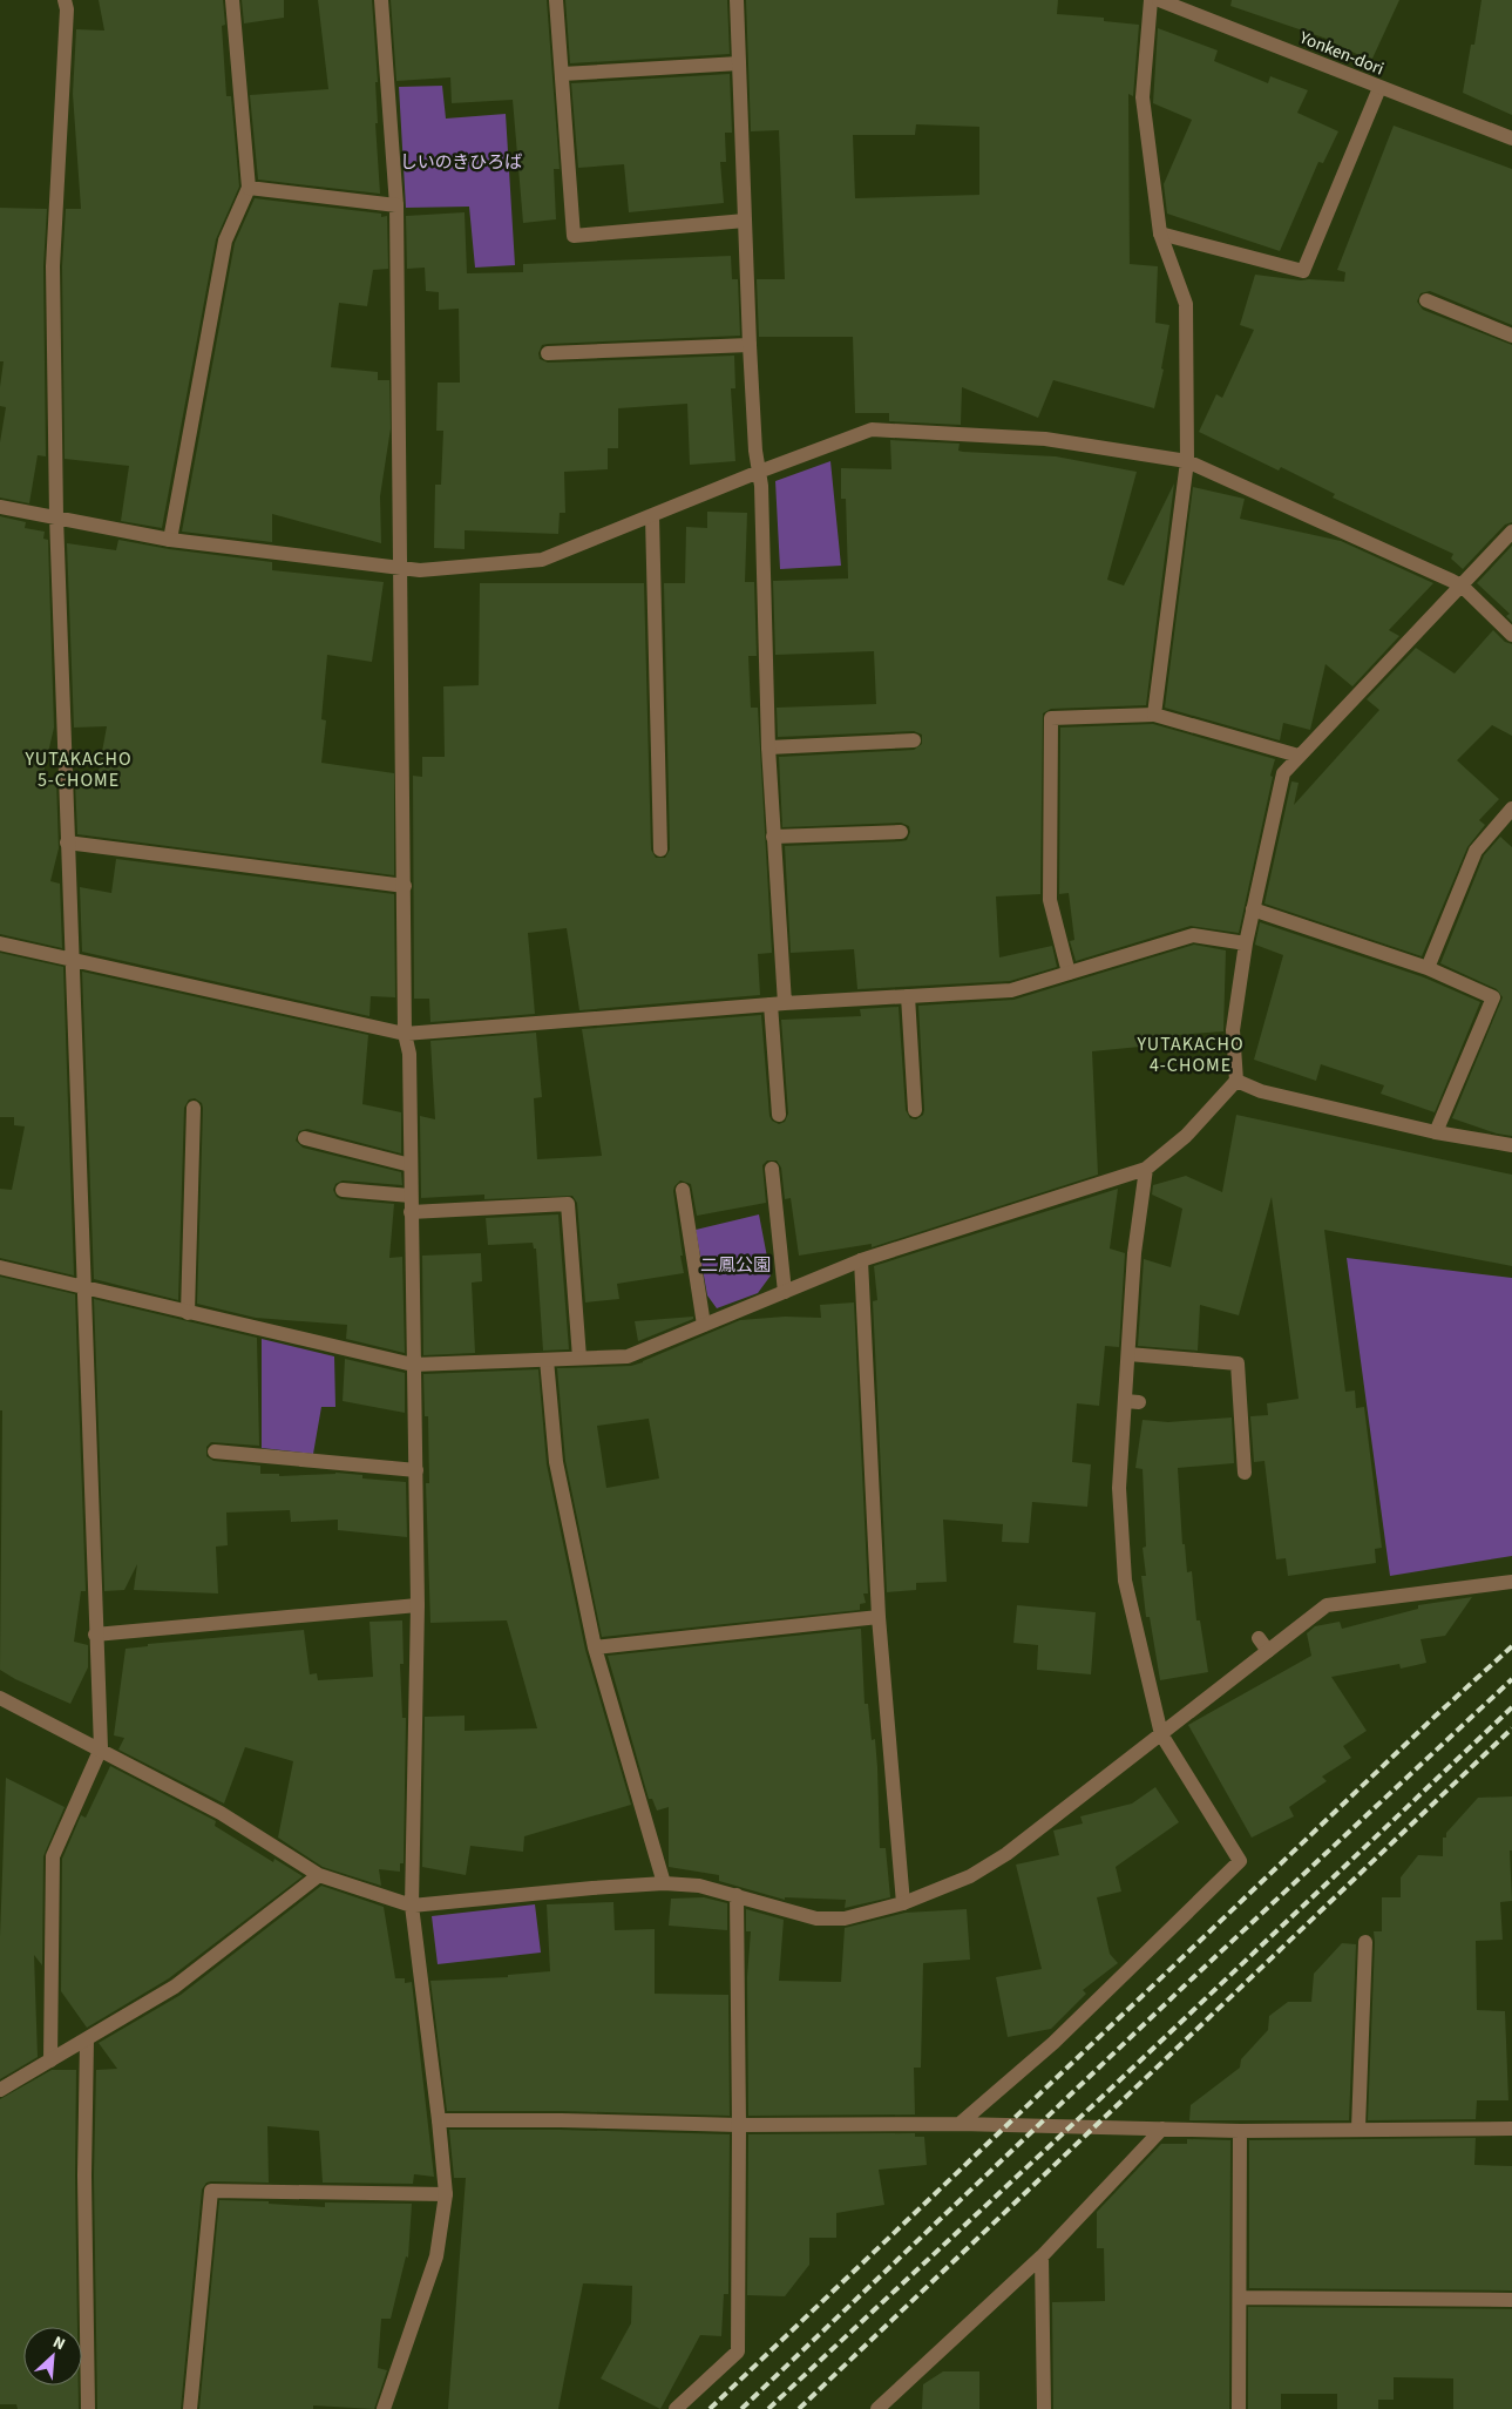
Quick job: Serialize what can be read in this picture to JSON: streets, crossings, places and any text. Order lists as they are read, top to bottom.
{
  "streets": {
    "street": ["Yonken-dori"]
  },
  "districts": ["YUTAKACHO 5-CHOME", "YUTAKACHO 4-CHOME"],
  "parks": ["しいのきひろば", "二鳳公園"],
  "north": "top right"
}
